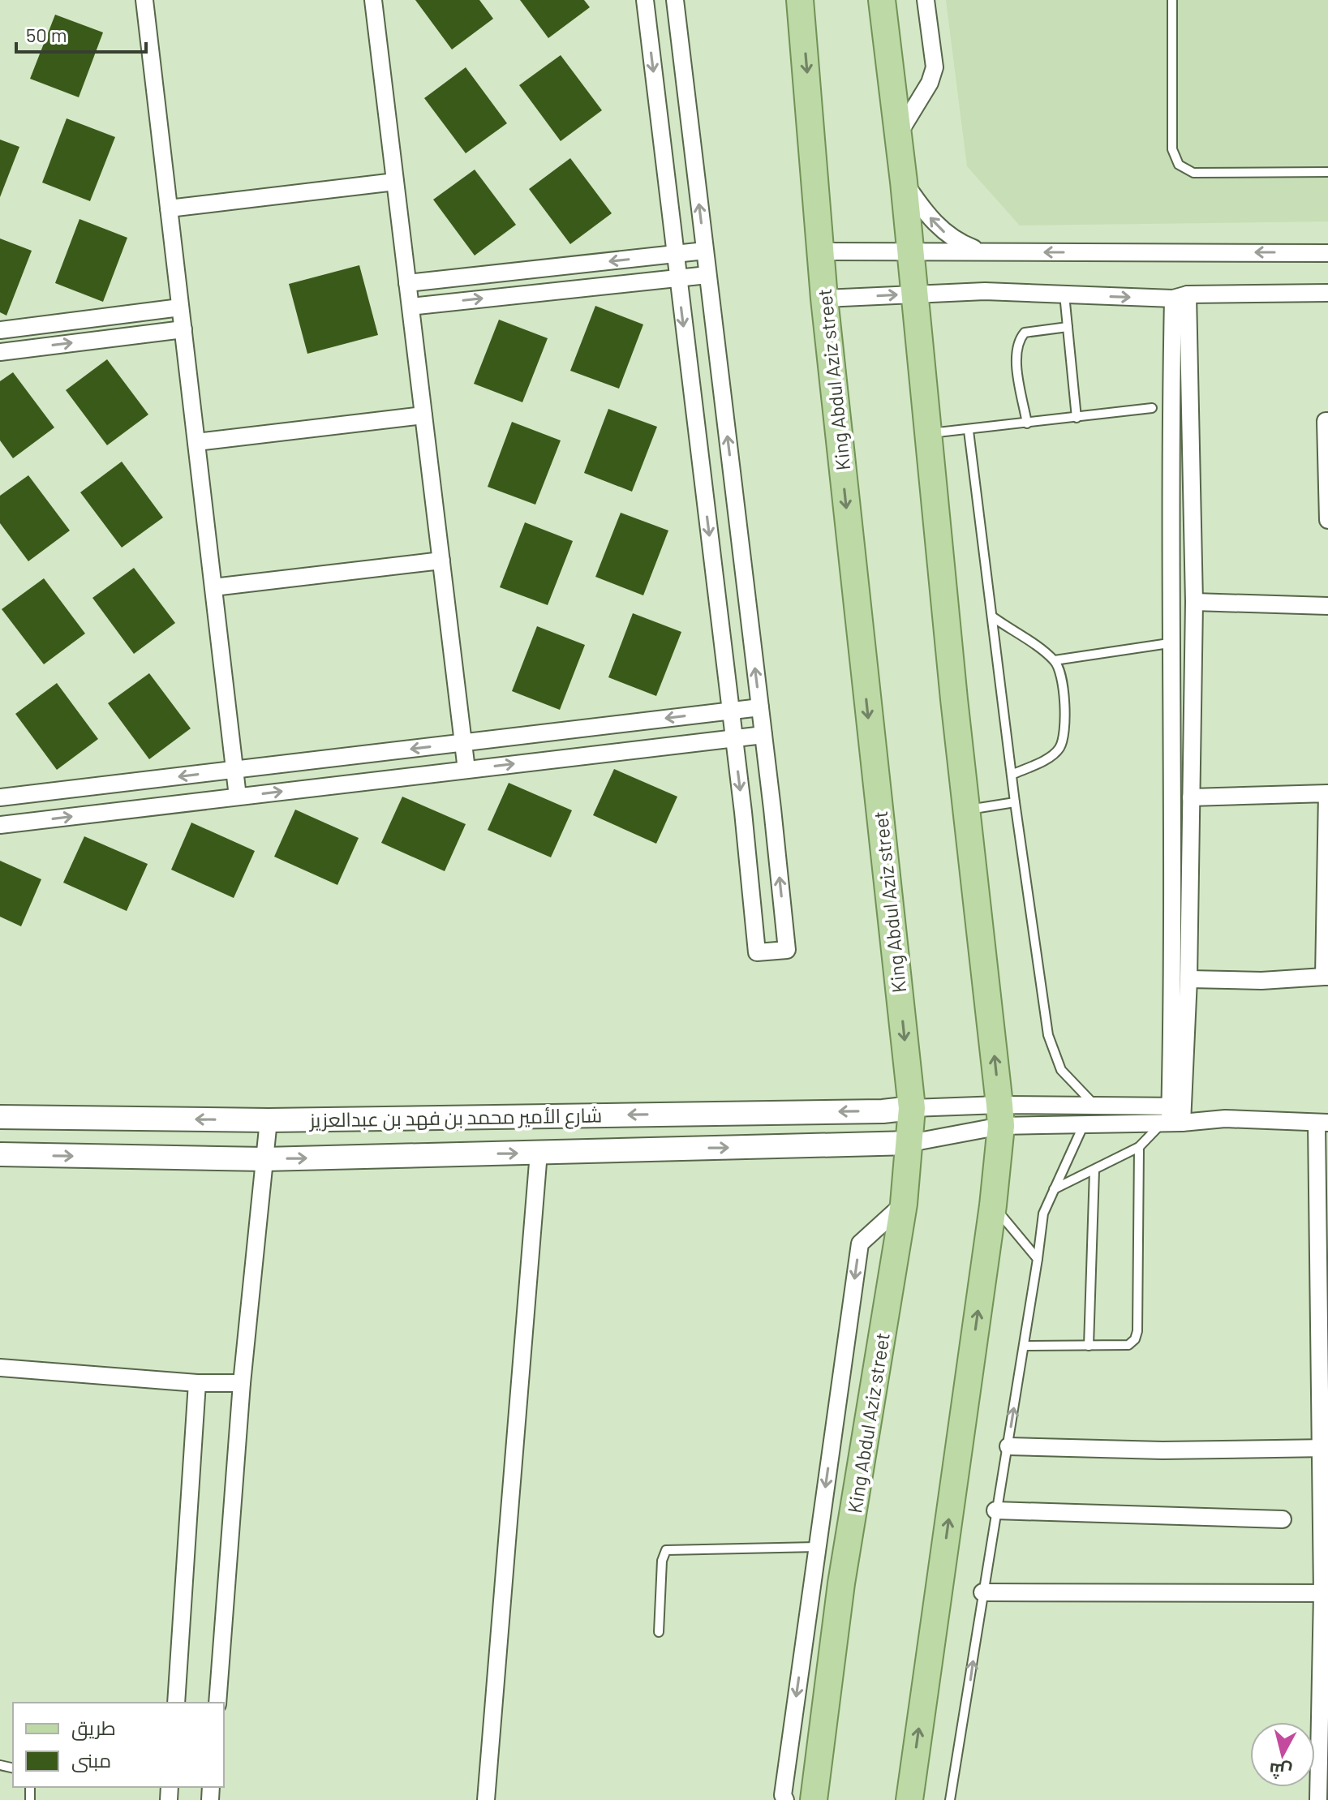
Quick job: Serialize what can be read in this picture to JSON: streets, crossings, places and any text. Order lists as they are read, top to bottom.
{
  "streets": {
    "main road": ["King Abdul Aziz street", "شارع الأمير محمد بن فهد بن عبدالعزيز"]
  },
  "crossings": [
    ["King Abdul Aziz street", "شارع الأمير محمد بن فهد بن عبدالعزيز"]
  ],
  "legend": ["طريق", "مبنى"],
  "scale_bar": "50 m",
  "north": "bottom"
}
